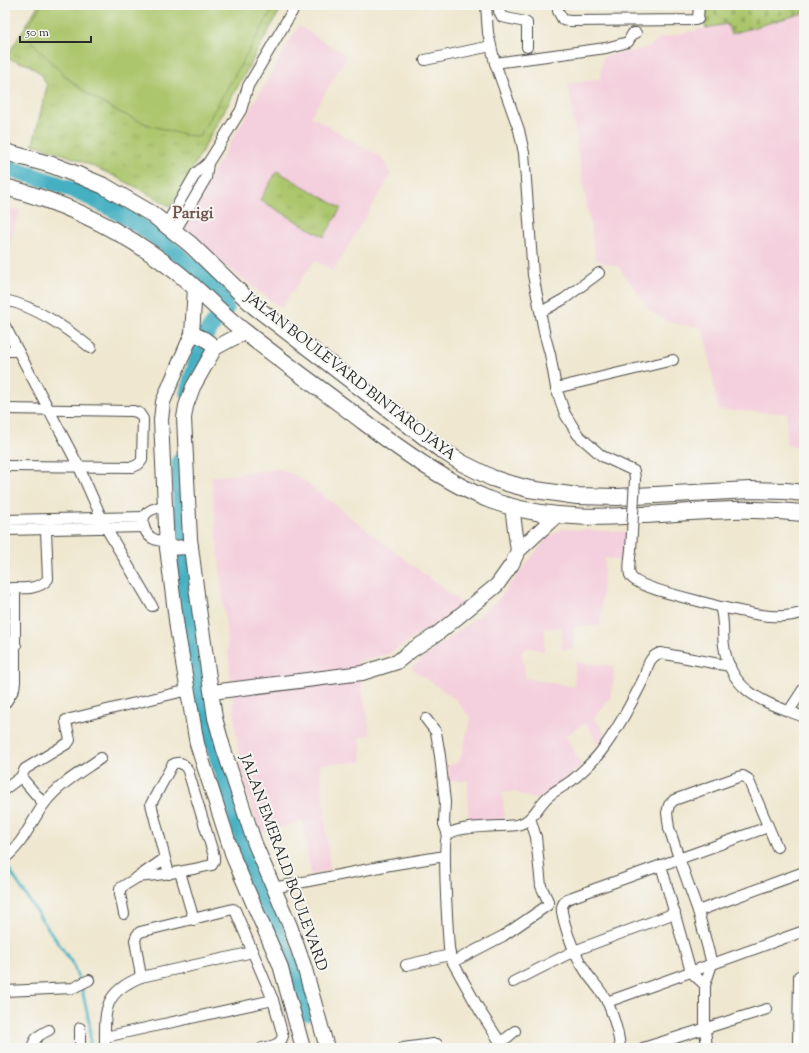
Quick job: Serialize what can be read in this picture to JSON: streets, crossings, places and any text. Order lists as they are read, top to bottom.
{
  "streets": {
    "main road": ["JALAN BOULEVARD BINTARO JAYA", "JALAN EMERALD BOULEVARD"]
  },
  "crossings": [
    ["JALAN BOULEVARD BINTARO JAYA", "JALAN EMERALD BOULEVARD"]
  ],
  "districts": ["Parigi"],
  "scale_bar": "50 m"
}
